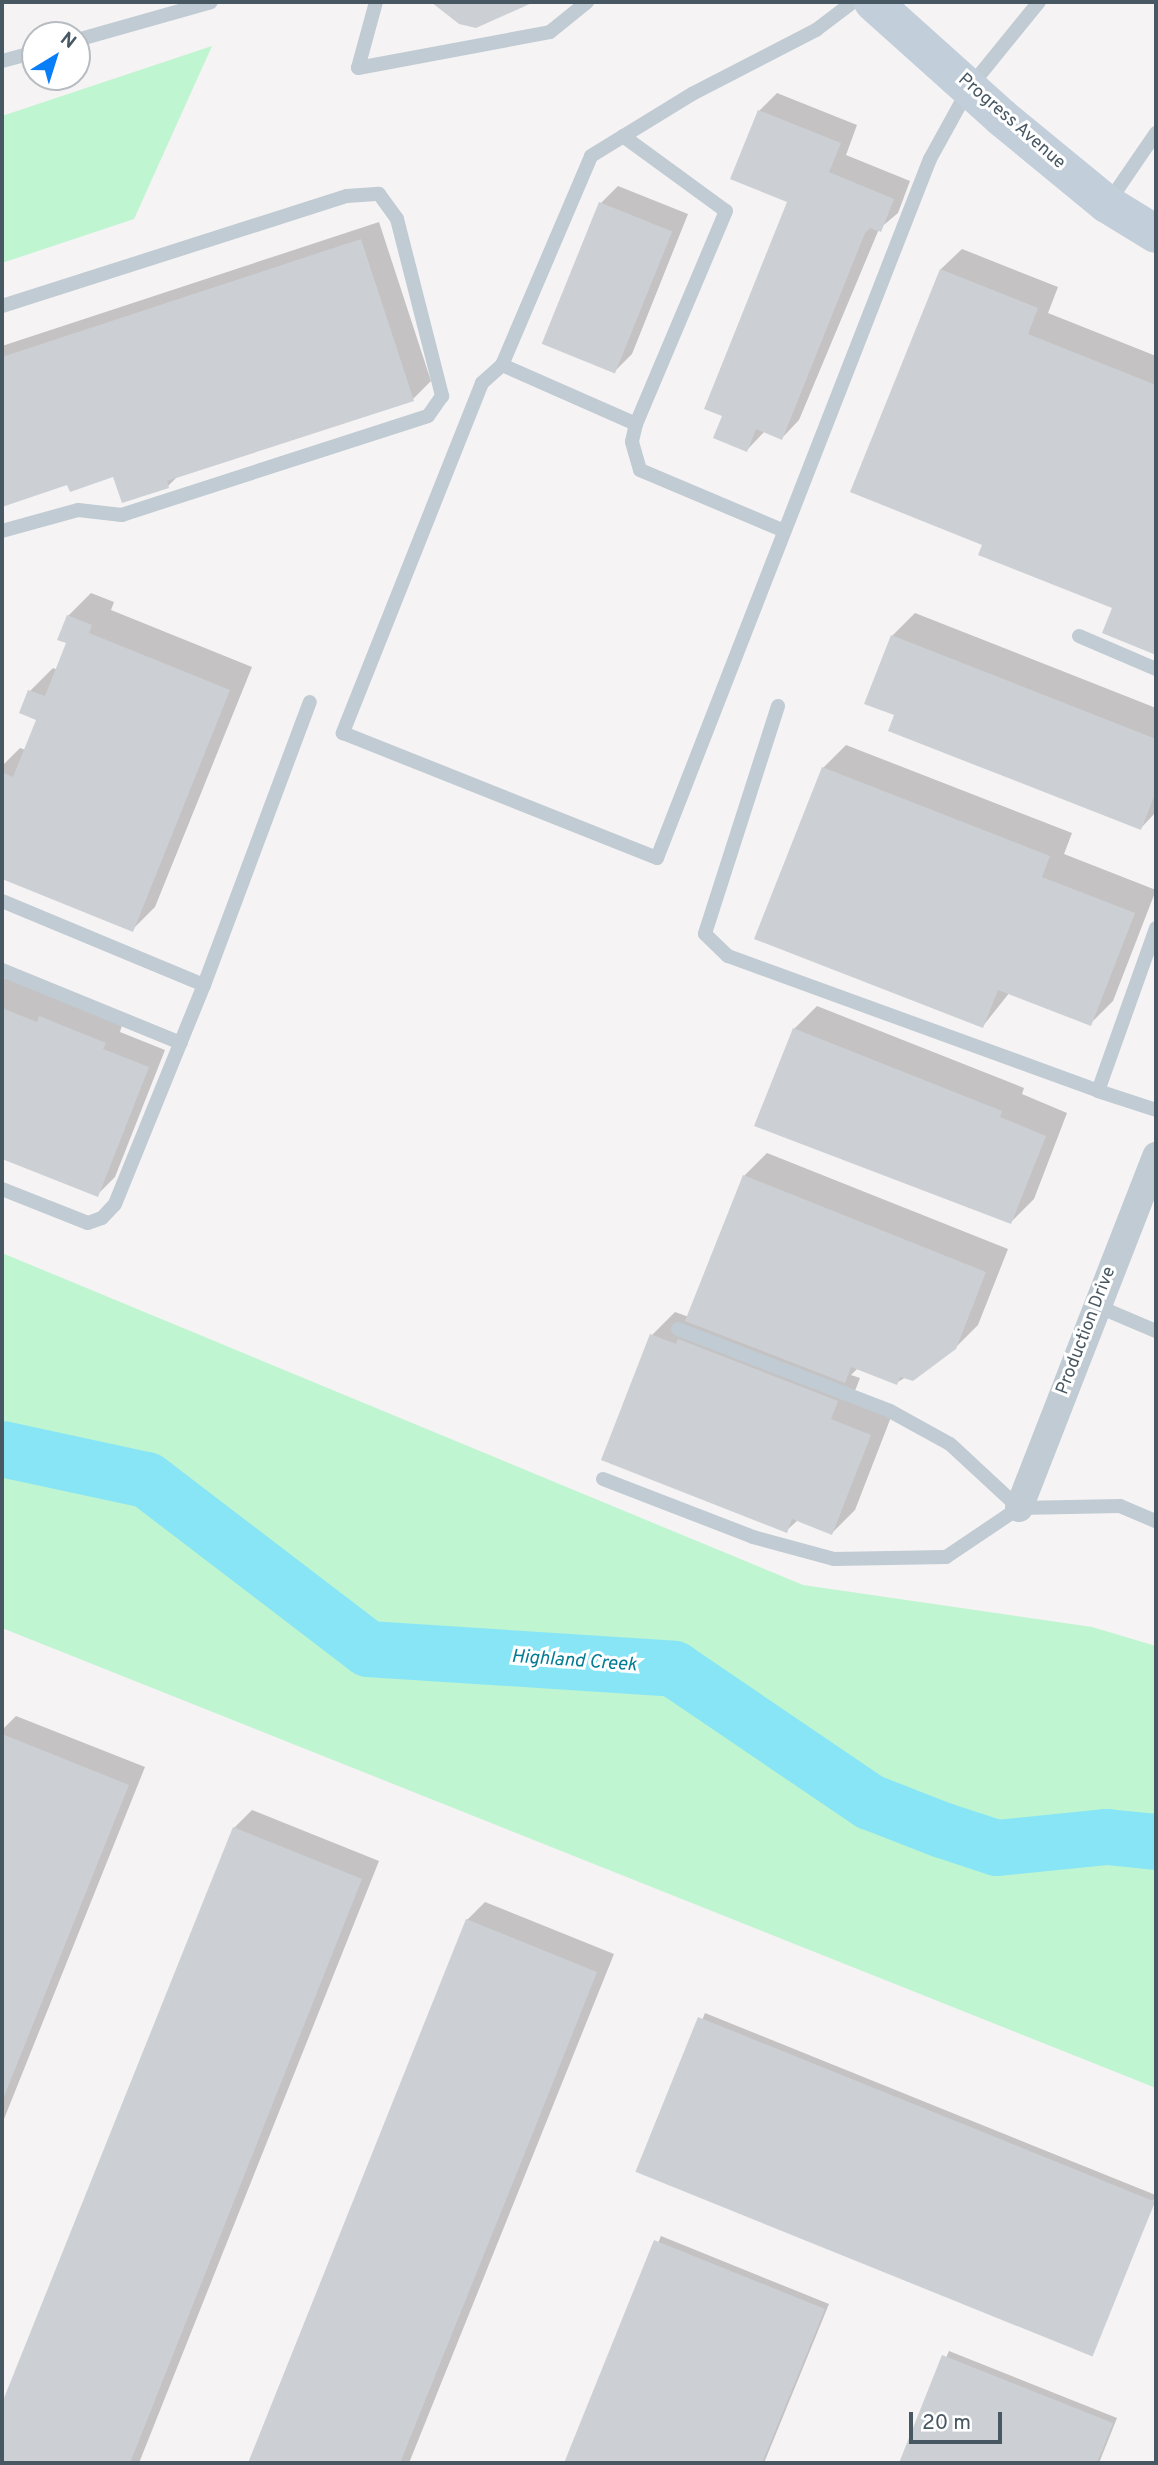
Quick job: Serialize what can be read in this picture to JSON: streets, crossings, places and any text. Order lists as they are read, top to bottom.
{
  "streets": {
    "main road": ["Progress Avenue"],
    "street": ["Production Drive"]
  },
  "water": ["Highland Creek"],
  "scale_bar": "20 m",
  "north": "top right"
}
